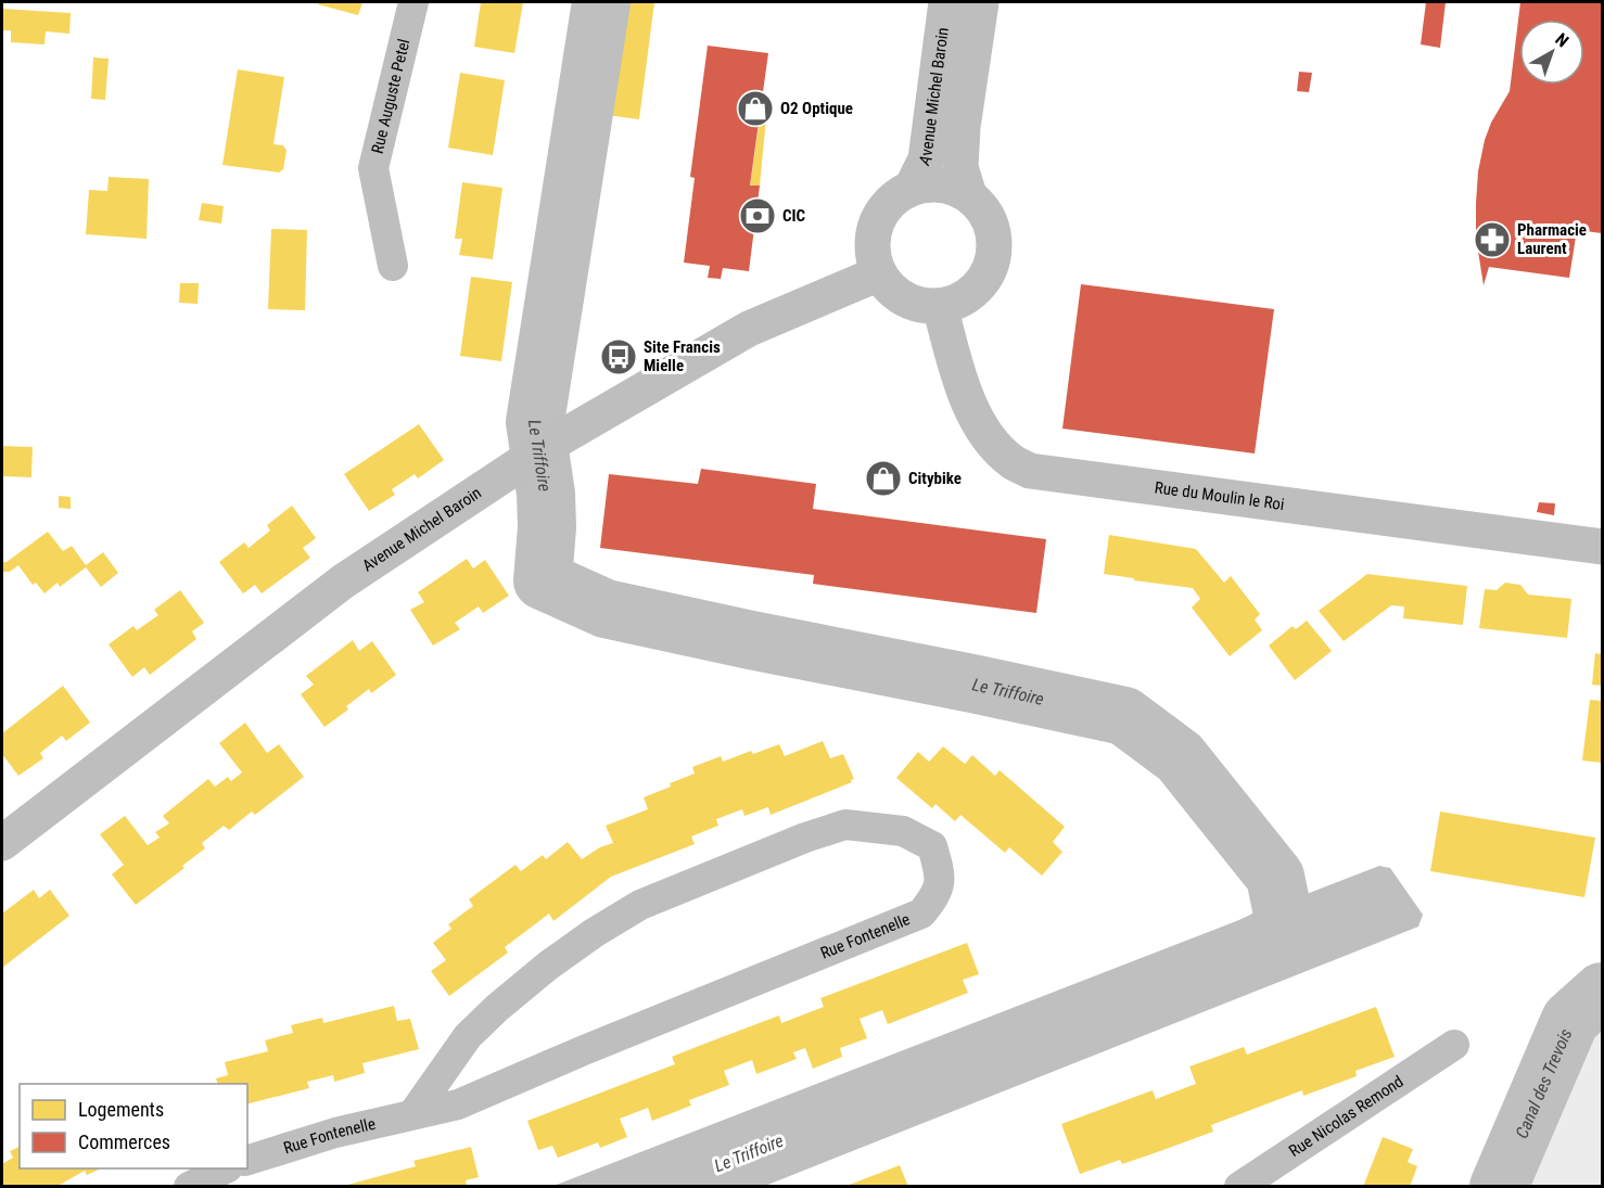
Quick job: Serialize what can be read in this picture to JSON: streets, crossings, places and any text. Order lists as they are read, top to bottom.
{
  "streets": {
    "street": [
      "Rue Auguste Petel",
      "Avenue Michel Baroin",
      "Rue du Moulin le Roi",
      "Rue Fontenelle",
      "Rue Nicolas Remond"
    ]
  },
  "crossings": [
    ["Avenue Michel Baroin", "Rue du Moulin le Roi"]
  ],
  "water": ["Le Triffoire", "Canal des Trevois"],
  "places": {
    "shop": ["O2 Optique", "Citybike"],
    "bank": ["CIC"],
    "pharmacy": ["Pharmacie Laurent"],
    "bus stop": ["Site Francis Mielle"]
  },
  "legend": ["Logements", "Commerces"],
  "north": "top right"
}
